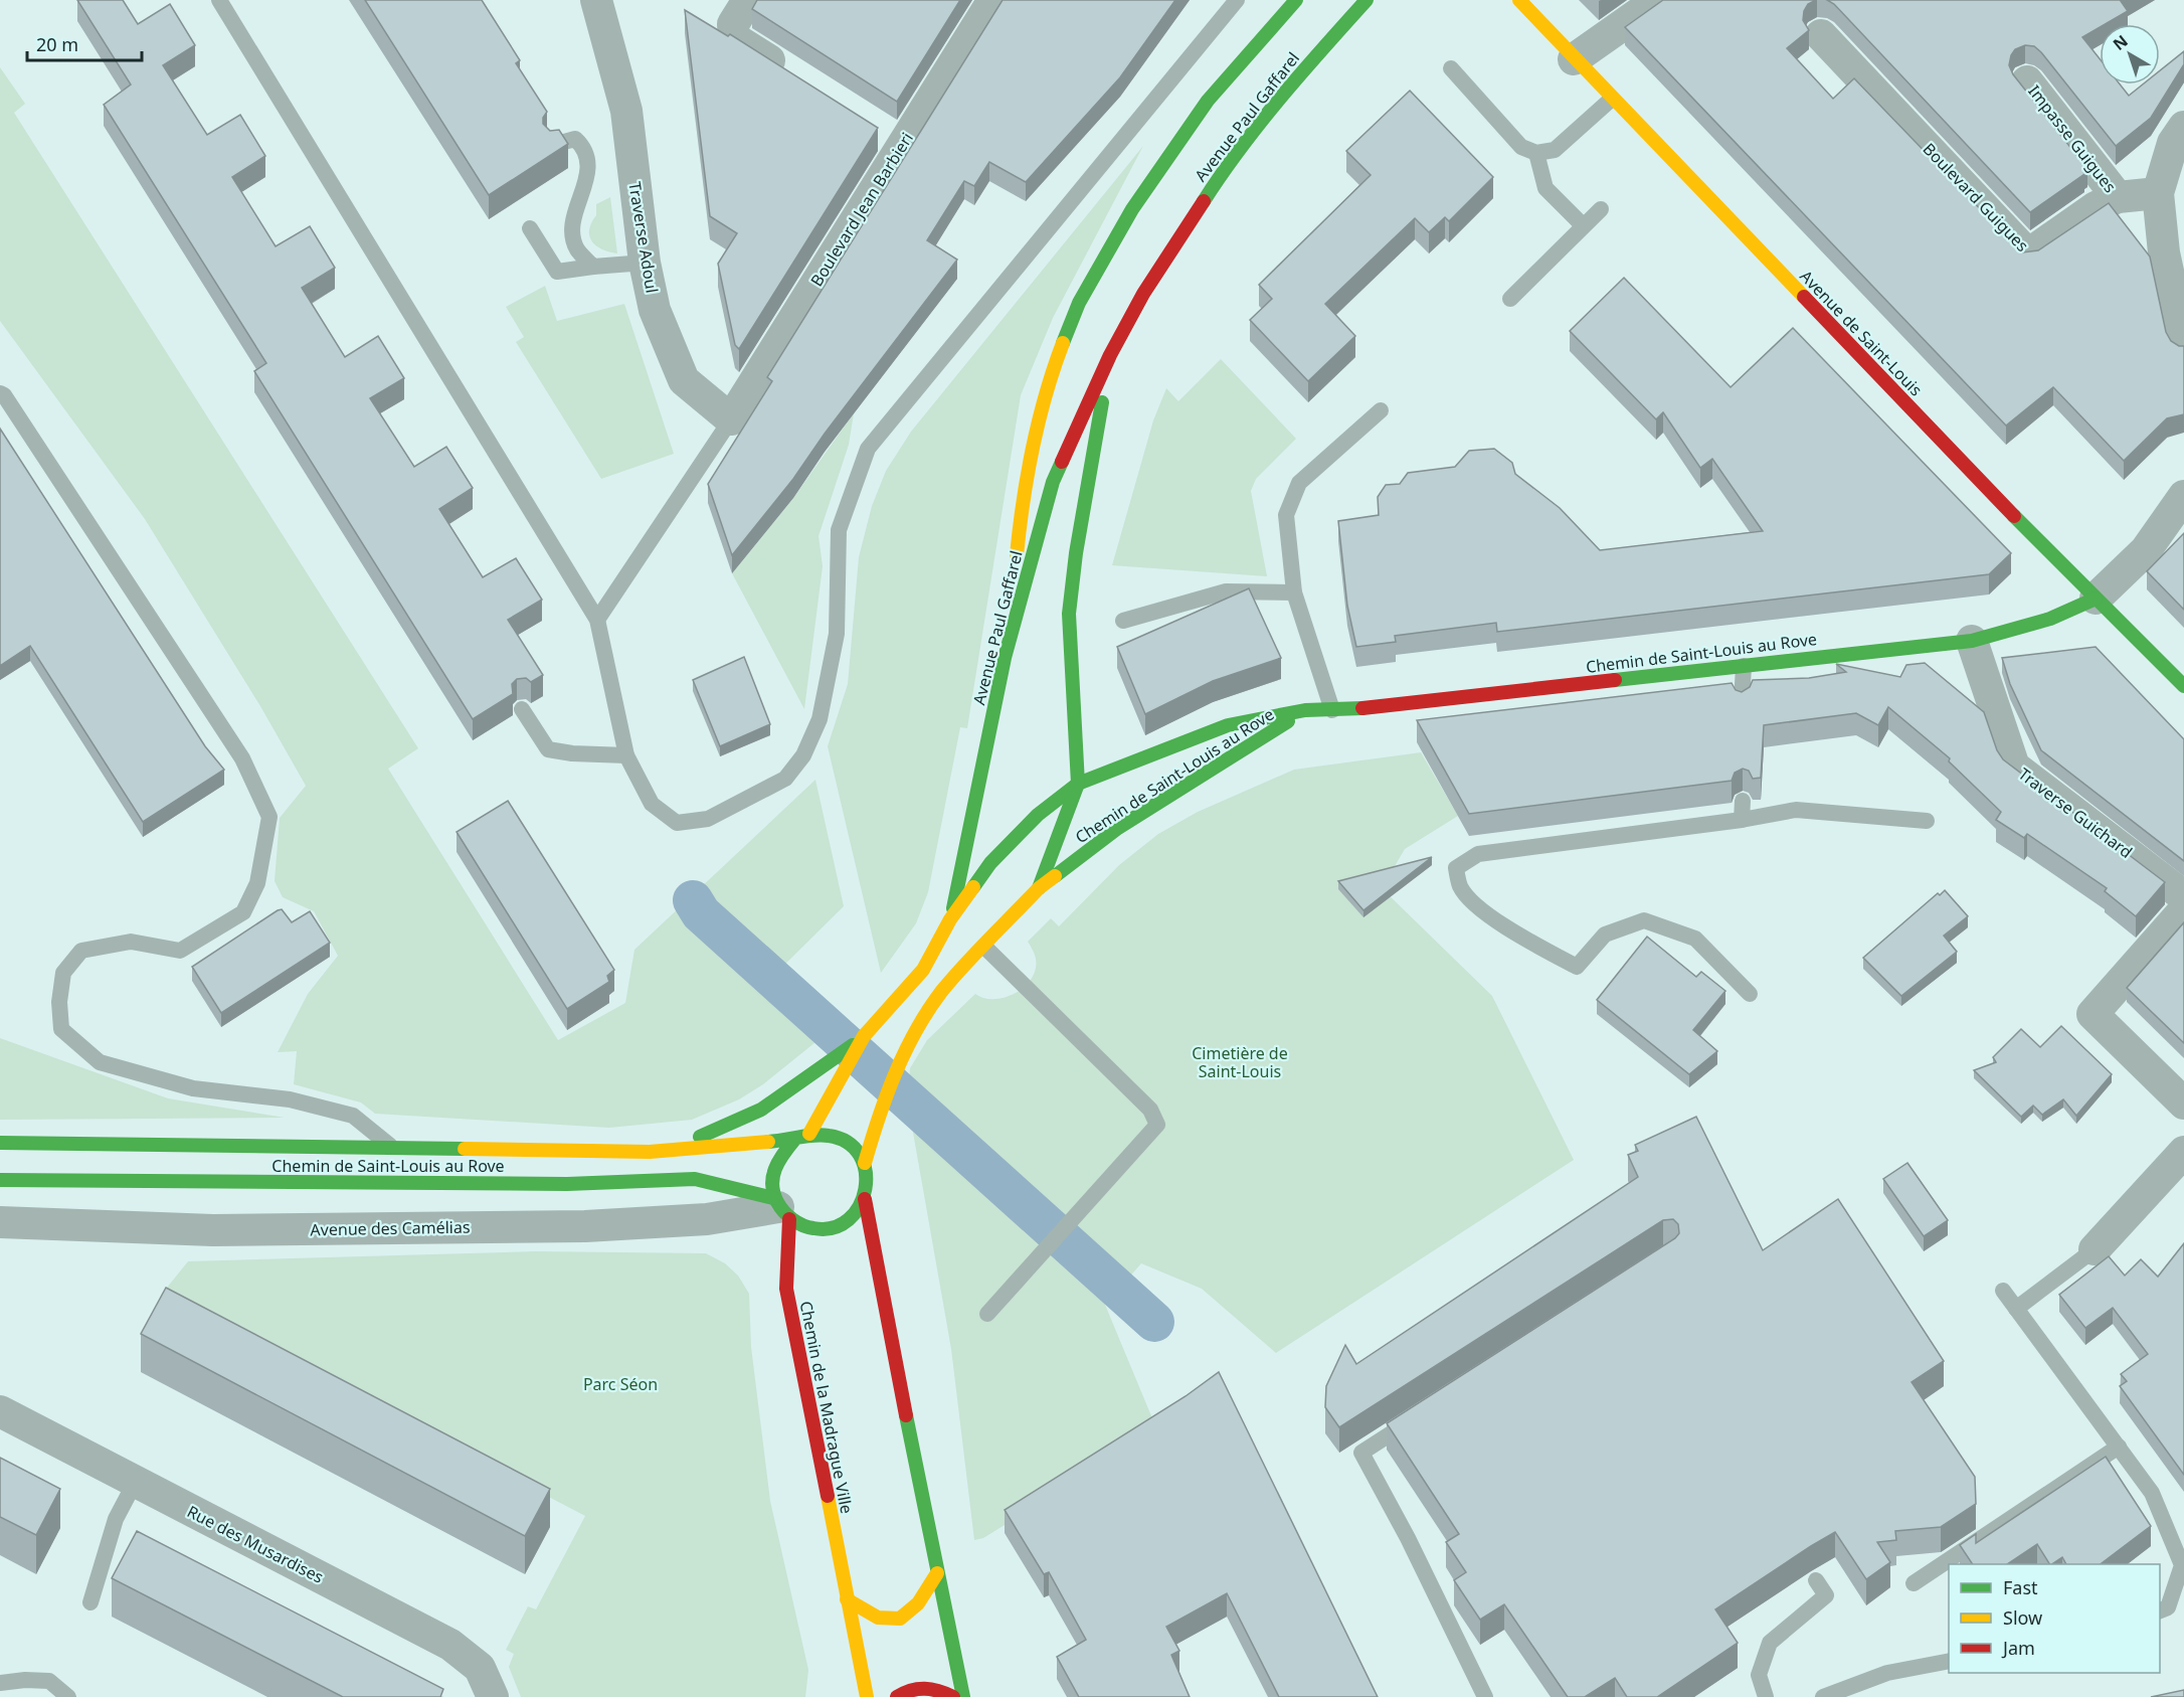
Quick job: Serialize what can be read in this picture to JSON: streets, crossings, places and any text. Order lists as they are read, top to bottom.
{
  "streets": {
    "main road": [
      "Avenue Paul Gaffarel",
      "Avenue de Saint-Louis",
      "Chemin de Saint-Louis au Rove",
      "Chemin de la Madrague Ville"
    ],
    "street": [
      "Impasse Guigues",
      "Boulevard Guigues",
      "Boulevard Jean Barbieri",
      "Traverse Adoul",
      "Traverse Guichard",
      "Avenue des Camélias",
      "Rue des Musardises"
    ]
  },
  "crossings": [
    ["Avenue Paul Gaffarel", "Chemin de Saint-Louis au Rove"],
    ["Impasse Guigues", "Boulevard Guigues"],
    ["Boulevard Jean Barbieri", "Traverse Adoul"],
    ["Avenue de Saint-Louis", "Chemin de Saint-Louis au Rove"],
    ["Chemin de Saint-Louis au Rove", "Traverse Guichard"],
    ["Chemin de Saint-Louis au Rove", "Avenue des Camélias"],
    ["Chemin de Saint-Louis au Rove", "Chemin de la Madrague Ville"],
    ["Avenue des Camélias", "Chemin de la Madrague Ville"]
  ],
  "parks": ["Cimetière de Saint-Louis", "Parc Séon"],
  "legend": ["Fast", "Slow", "Jam"],
  "scale_bar": "20 m",
  "north": "top left"
}
